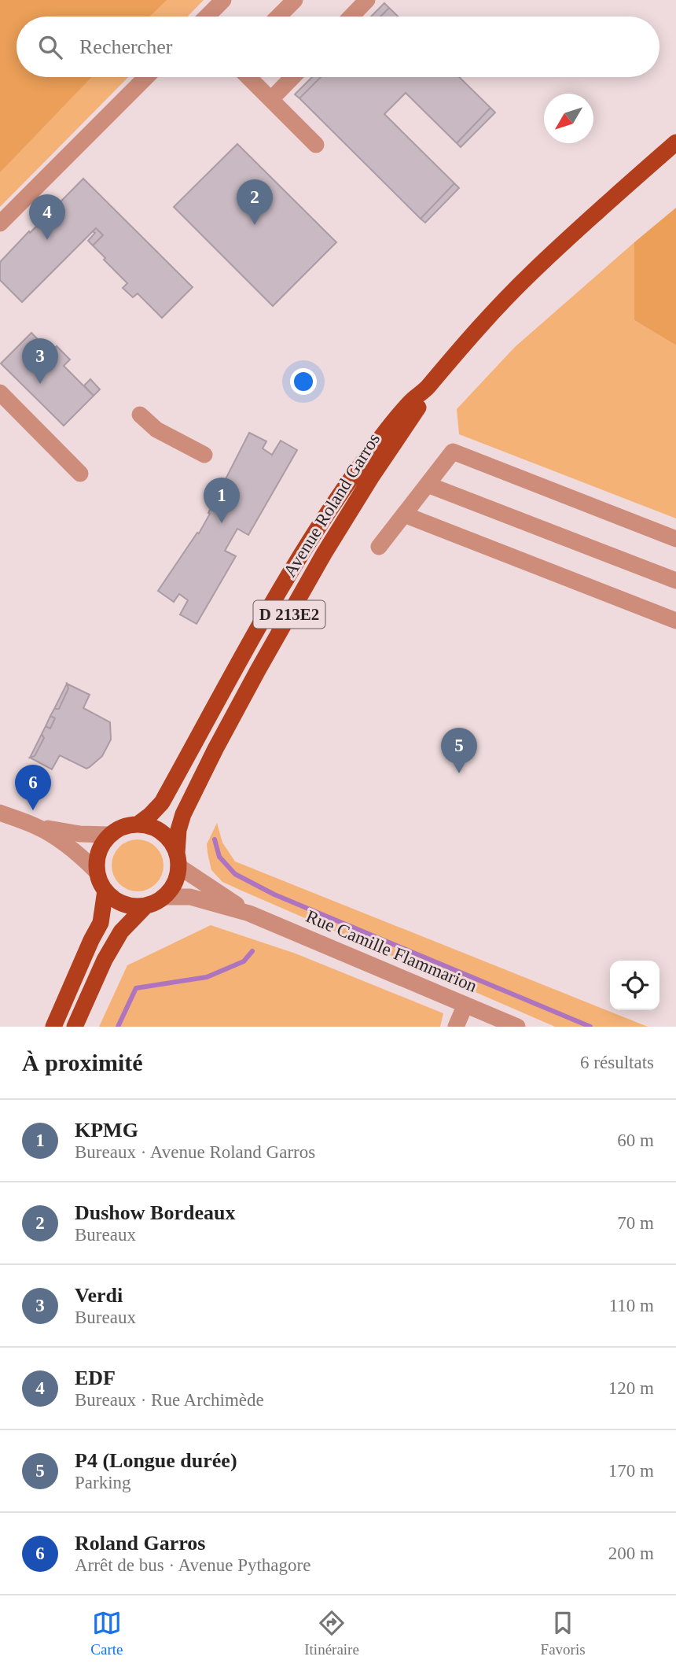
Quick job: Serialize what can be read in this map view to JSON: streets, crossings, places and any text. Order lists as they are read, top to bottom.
{
  "streets": {
    "main road": ["Avenue Roland Garros", "D 213E2"],
    "street": ["Rue Camille Flammarion"]
  },
  "crossings": [
    ["Avenue Roland Garros", "Rue Camille Flammarion"]
  ],
  "north": "bottom left",
  "page": {
    "search": "Rechercher",
    "pins": [
      "2",
      "4",
      "3",
      "1",
      "5",
      "6"
    ],
    "heading": ["À proximité", "6 résultats"],
    "list": [
      {
        "mark": "1",
        "name": "KPMG",
        "note": "Bureaux · Avenue Roland Garros",
        "value": "60 m"
      },
      {
        "mark": "2",
        "name": "Dushow Bordeaux",
        "note": "Bureaux",
        "value": "70 m"
      },
      {
        "mark": "3",
        "name": "Verdi",
        "note": "Bureaux",
        "value": "110 m"
      },
      {
        "mark": "4",
        "name": "EDF",
        "note": "Bureaux · Rue Archimède",
        "value": "120 m"
      },
      {
        "mark": "5",
        "name": "P4 (Longue durée)",
        "note": "Parking",
        "value": "170 m"
      },
      {
        "mark": "6",
        "name": "Roland Garros",
        "note": "Arrêt de bus · Avenue Pythagore",
        "value": "200 m"
      }
    ],
    "nav": ["Carte", "Itinéraire", "Favoris"]
  }
}
